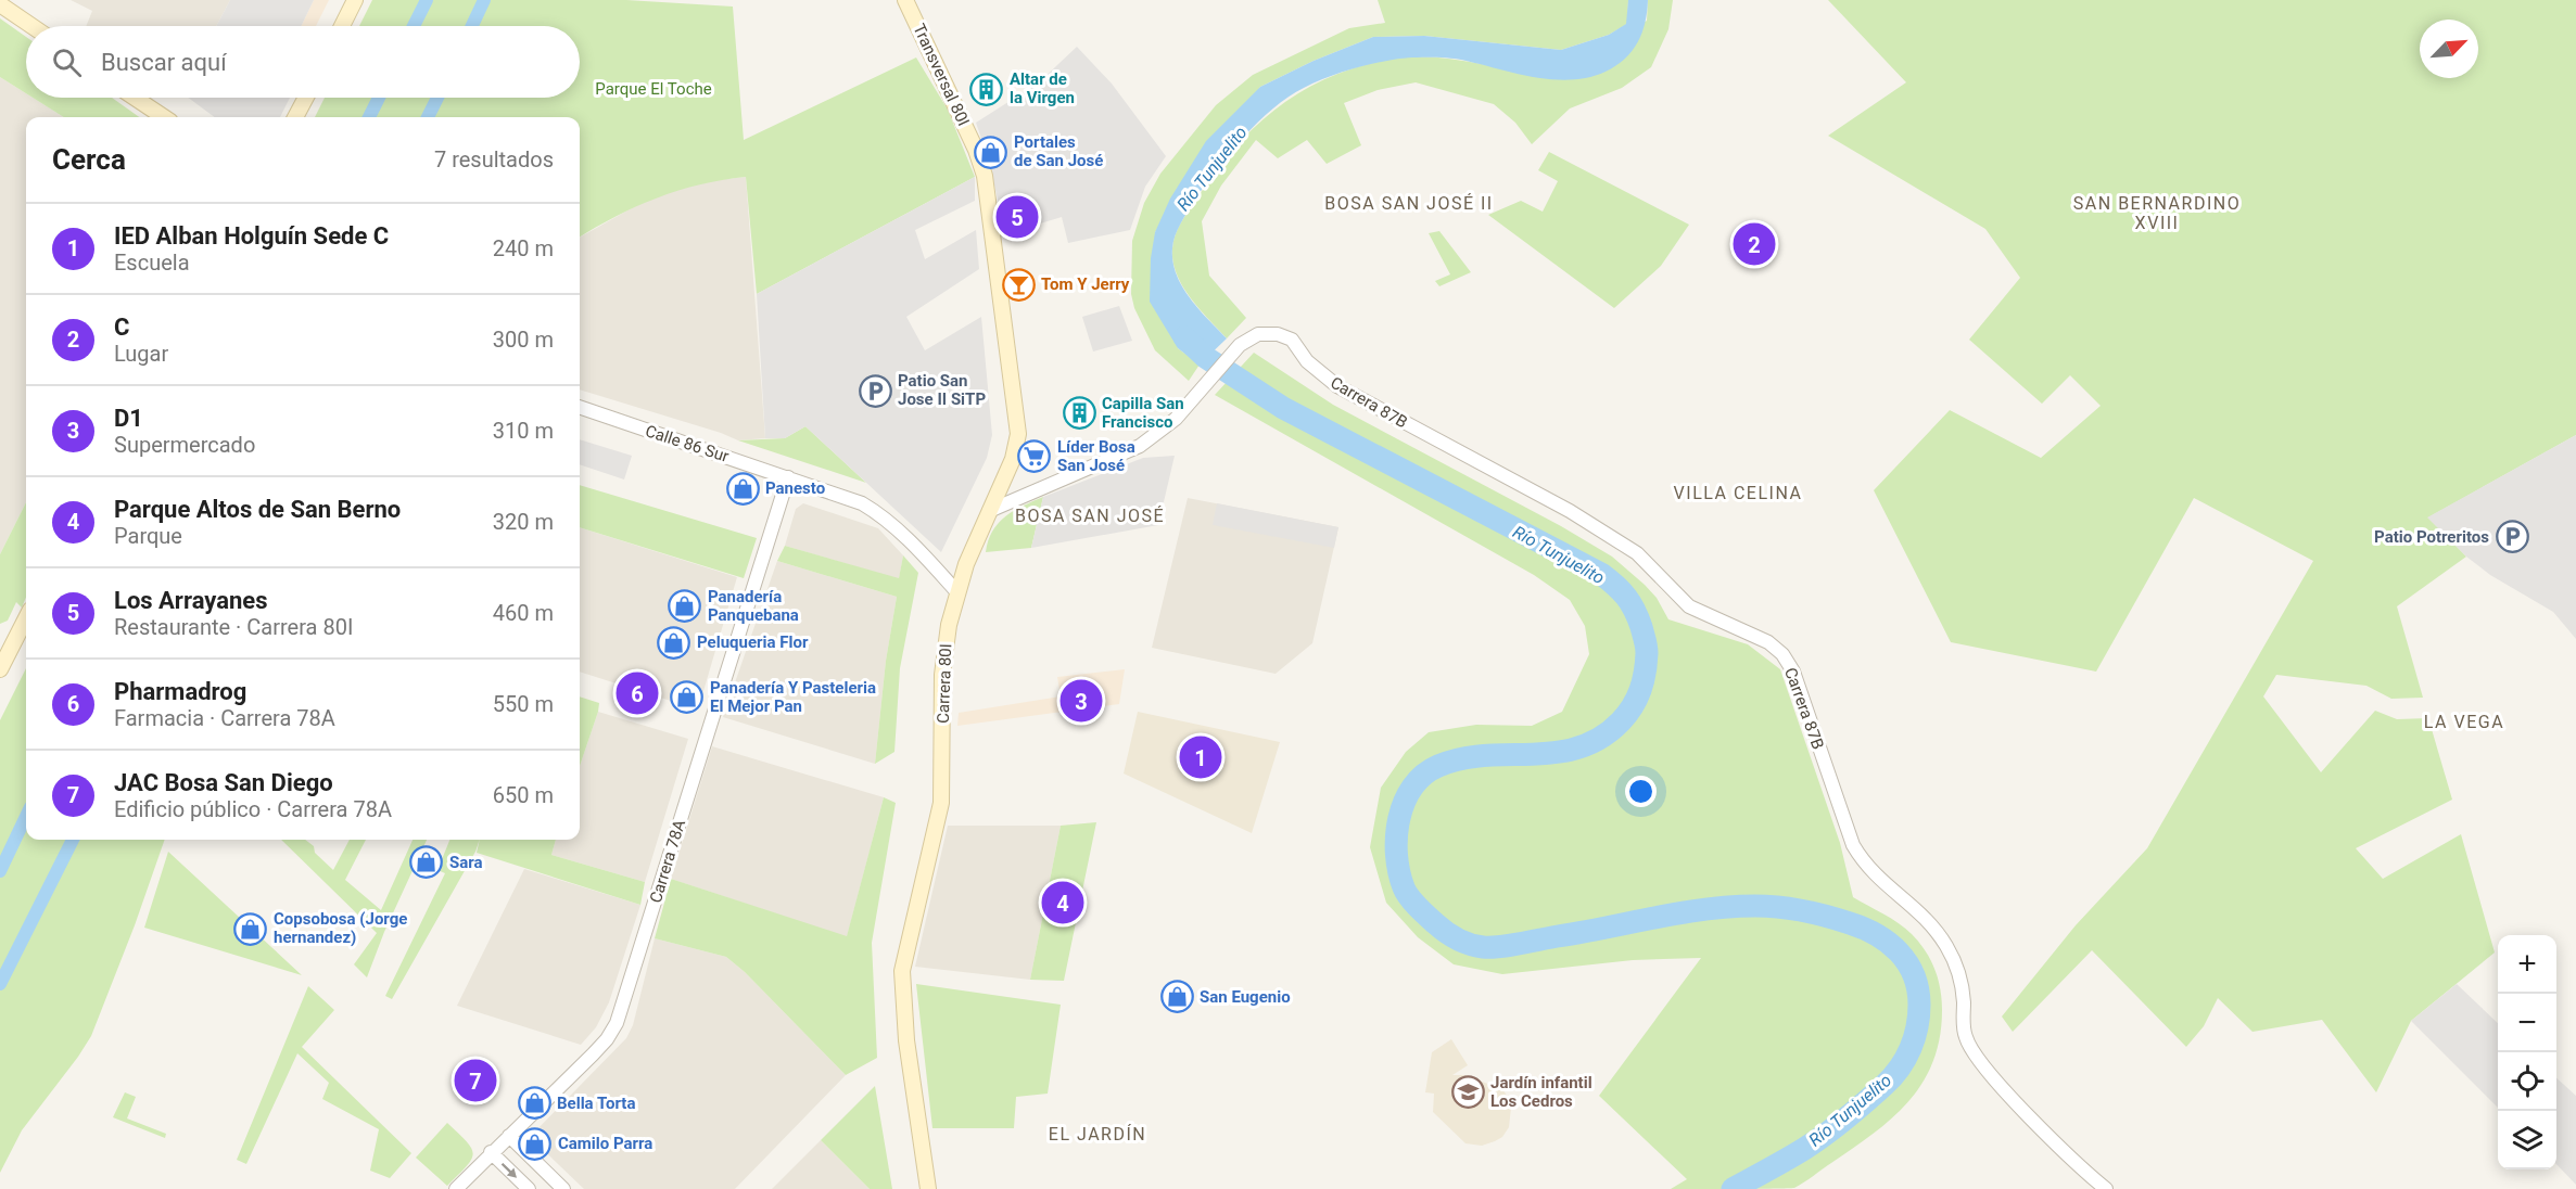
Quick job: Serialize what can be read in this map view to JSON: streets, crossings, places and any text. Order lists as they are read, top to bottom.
{
  "streets": {
    "main road": ["Transversal 80I", "Carrera 80I"],
    "street": ["Carrera 87B", "Calle 86 Sur", "Carrera 78A"]
  },
  "crossings": [
    ["Transversal 80I", "Carrera 80I"],
    ["Carrera 87B", "Carrera 80I"],
    ["Calle 86 Sur", "Carrera 80I"],
    ["Calle 86 Sur", "Carrera 78A"]
  ],
  "districts": [
    "BOSA SAN JOSÉ II",
    "SAN BERNARDINO XVIII",
    "VILLA CELINA",
    "BOSA SAN JOSÉ",
    "LA VEGA",
    "EL JARDÍN"
  ],
  "water": ["Río Tunjuelito"],
  "parks": ["Parque El Toche"],
  "places": {
    "building": ["Altar de la Virgen", "Capilla San Francisco"],
    "shop": [
      "Portales de San José",
      "Panesto",
      "Panadería Panquebana",
      "Peluqueria Flor",
      "Panadería Y Pasteleria El Mejor Pan",
      "Sara",
      "Copsobosa (Jorge hernandez)",
      "San Eugenio",
      "Bella Torta",
      "Camilo Parra"
    ],
    "bar": ["Tom Y Jerry"],
    "parking": ["Patio San Jose II SiTP", "Patio Potreritos"],
    "supermarket": ["Líder Bosa San José"],
    "school or university": ["Jardín infantil Los Cedros"]
  },
  "north": "top right",
  "page": {
    "search": "Buscar aquí",
    "heading": ["Cerca", "7 resultados"],
    "pins": [
      "5",
      "2",
      "6",
      "3",
      "1",
      "4",
      "7"
    ],
    "list": [
      {
        "mark": "1",
        "name": "IED Alban Holguín Sede C",
        "note": "Escuela",
        "value": "240 m"
      },
      {
        "mark": "2",
        "name": "C",
        "note": "Lugar",
        "value": "300 m"
      },
      {
        "mark": "3",
        "name": "D1",
        "note": "Supermercado",
        "value": "310 m"
      },
      {
        "mark": "4",
        "name": "Parque Altos de San Berno",
        "note": "Parque",
        "value": "320 m"
      },
      {
        "mark": "5",
        "name": "Los Arrayanes",
        "note": "Restaurante · Carrera 80I",
        "value": "460 m"
      },
      {
        "mark": "6",
        "name": "Pharmadrog",
        "note": "Farmacia · Carrera 78A",
        "value": "550 m"
      },
      {
        "mark": "7",
        "name": "JAC Bosa San Diego",
        "note": "Edificio público · Carrera 78A",
        "value": "650 m"
      }
    ],
    "map_buttons": ["+", "−"]
  }
}
